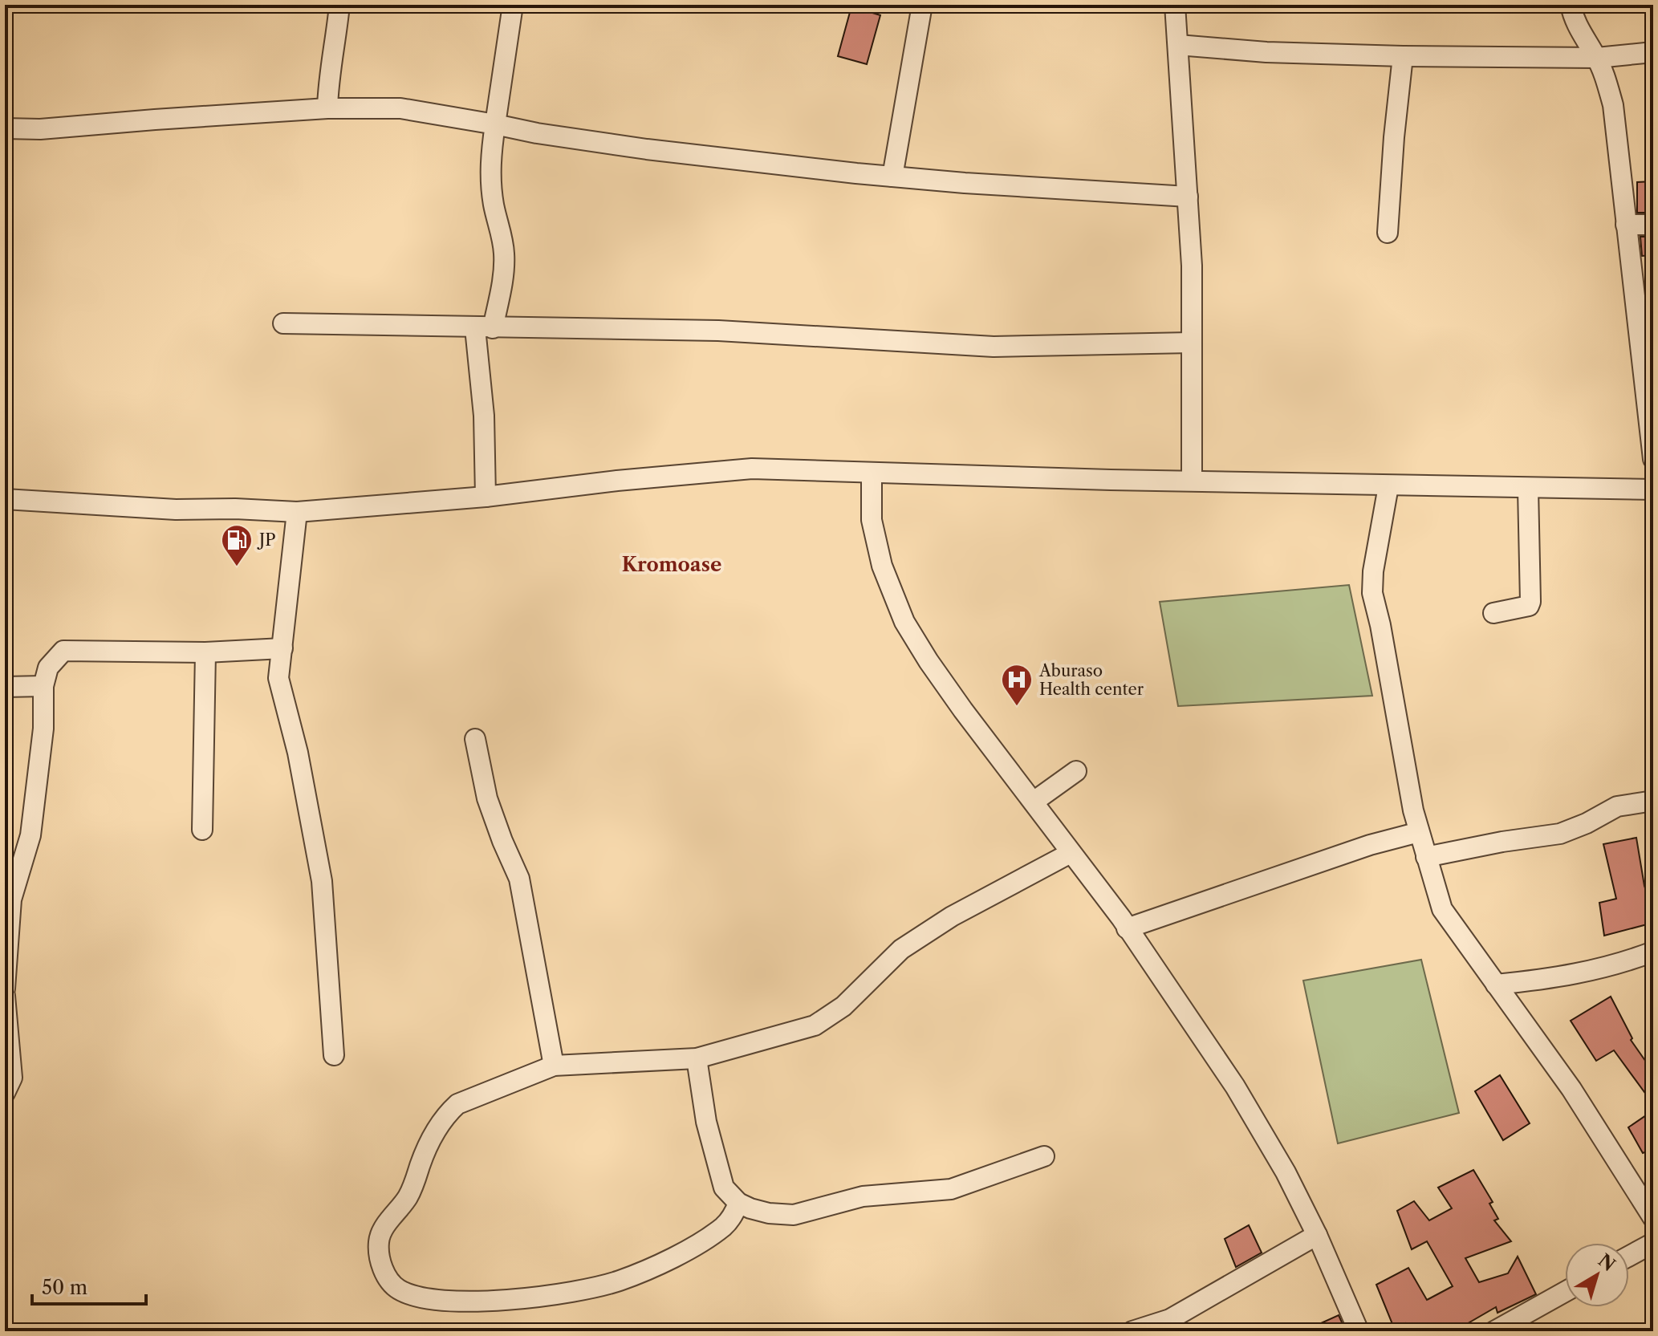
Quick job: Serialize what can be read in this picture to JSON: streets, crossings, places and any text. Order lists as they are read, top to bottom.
{
  "districts": ["Kromoase"],
  "places": {
    "fuel station": ["JP"],
    "hospital": ["Aburaso Health center"]
  },
  "scale_bar": "50 m",
  "north": "top right"
}
